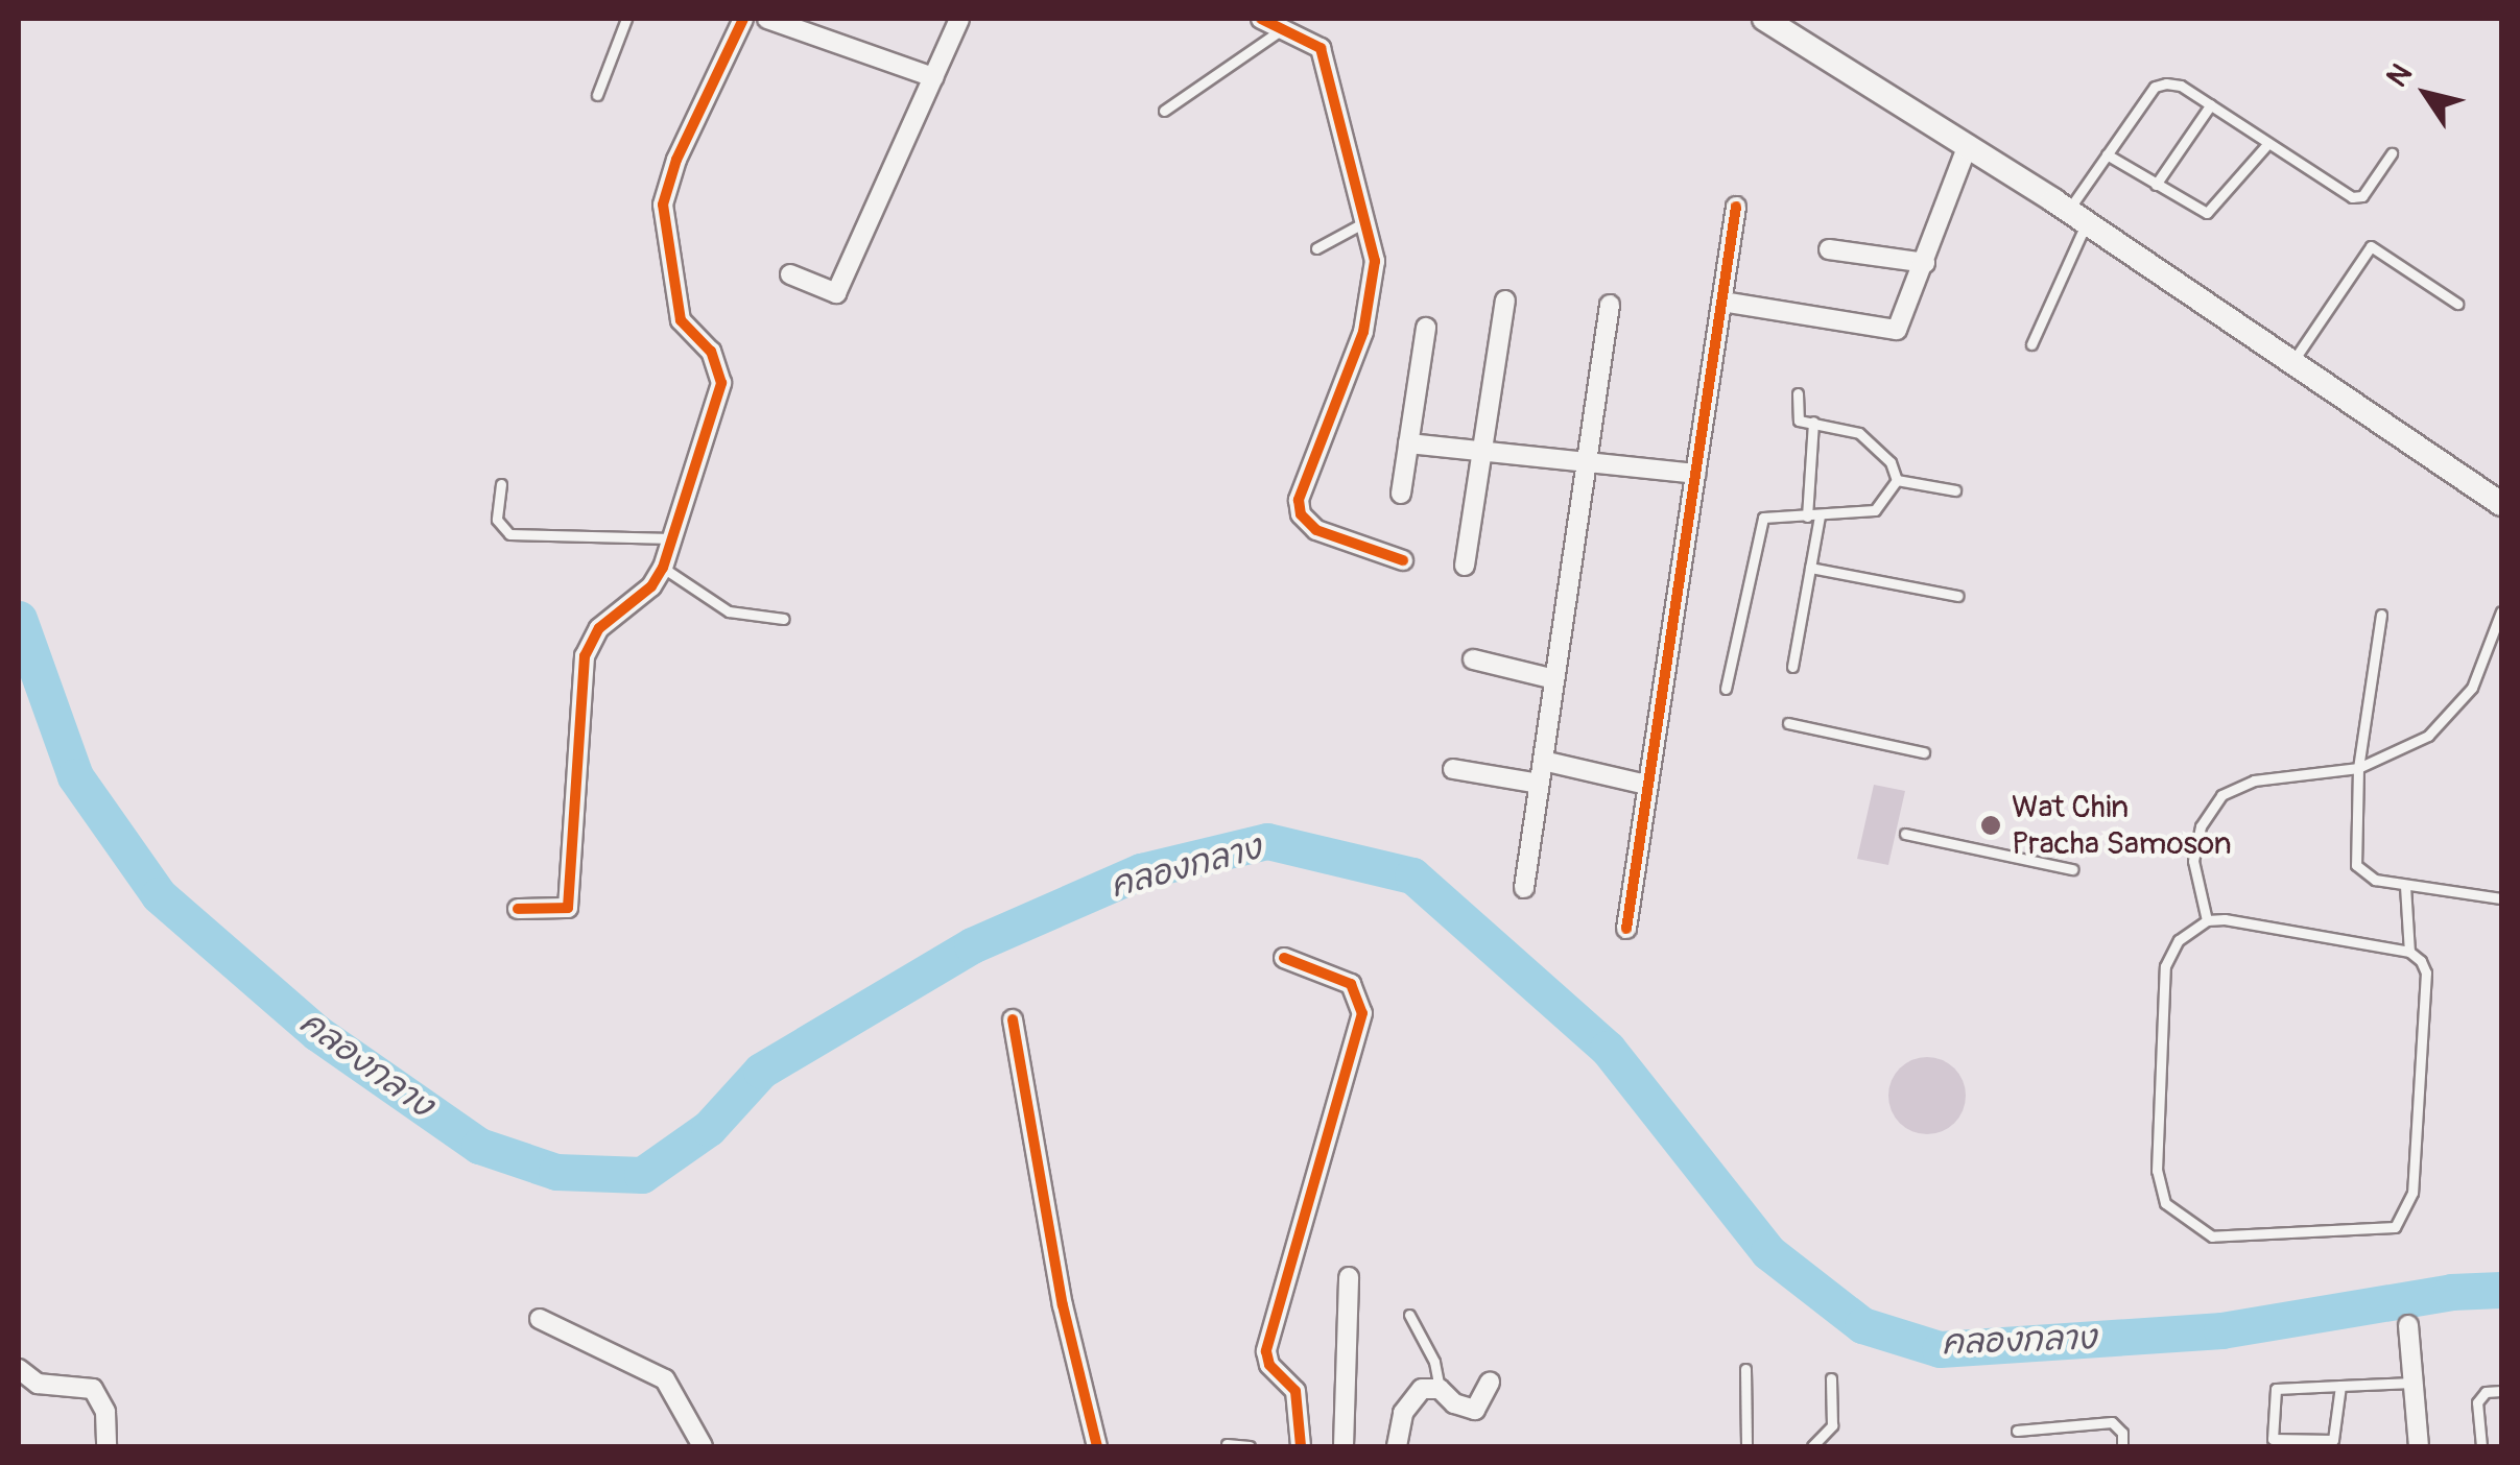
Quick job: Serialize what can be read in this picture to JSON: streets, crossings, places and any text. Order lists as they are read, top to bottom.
{
  "water": ["คลองกลาง"],
  "places": ["Wat Chin Pracha Samoson"],
  "north": "top left"
}
